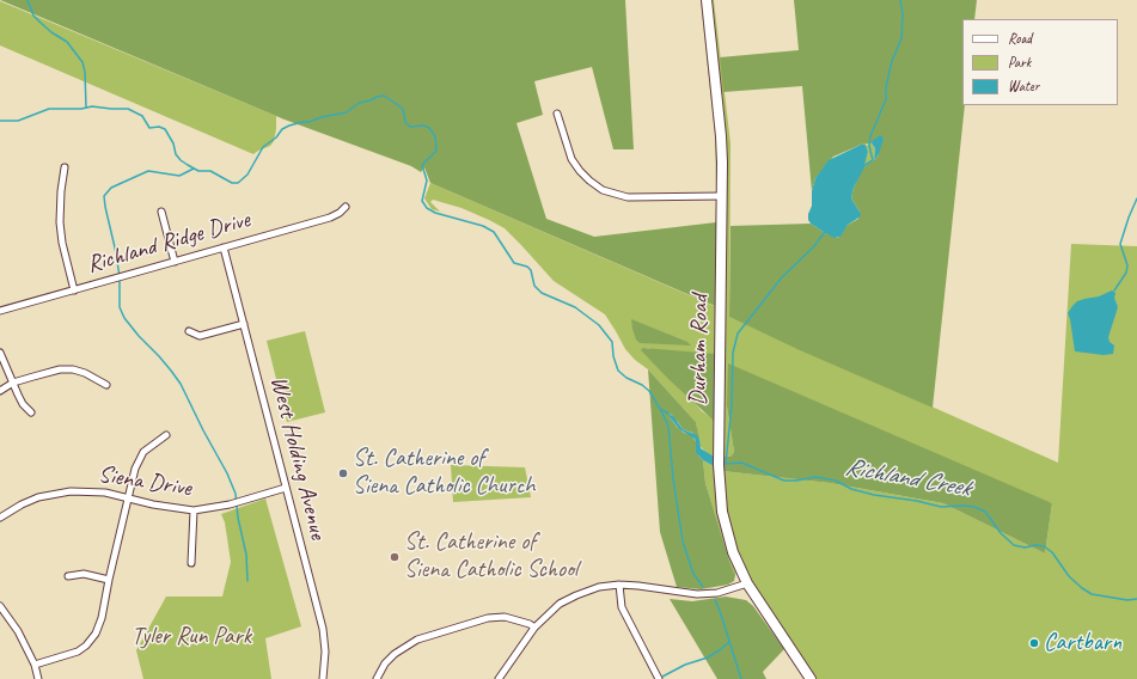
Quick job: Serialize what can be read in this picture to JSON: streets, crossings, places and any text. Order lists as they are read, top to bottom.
{
  "streets": {
    "main road": ["Durham Road"],
    "street": ["Richland Ridge Drive", "West Holding Avenue", "Siena Drive"]
  },
  "crossings": [
    ["Richland Ridge Drive", "West Holding Avenue"],
    ["West Holding Avenue", "Siena Drive"]
  ],
  "water": ["Richland Creek"],
  "parks": ["Tyler Run Park"],
  "places": ["St. Catherine of Siena Catholic Church", "St. Catherine of Siena Catholic School", "Cartbarn"],
  "legend": ["Road", "Park", "Water"]
}
